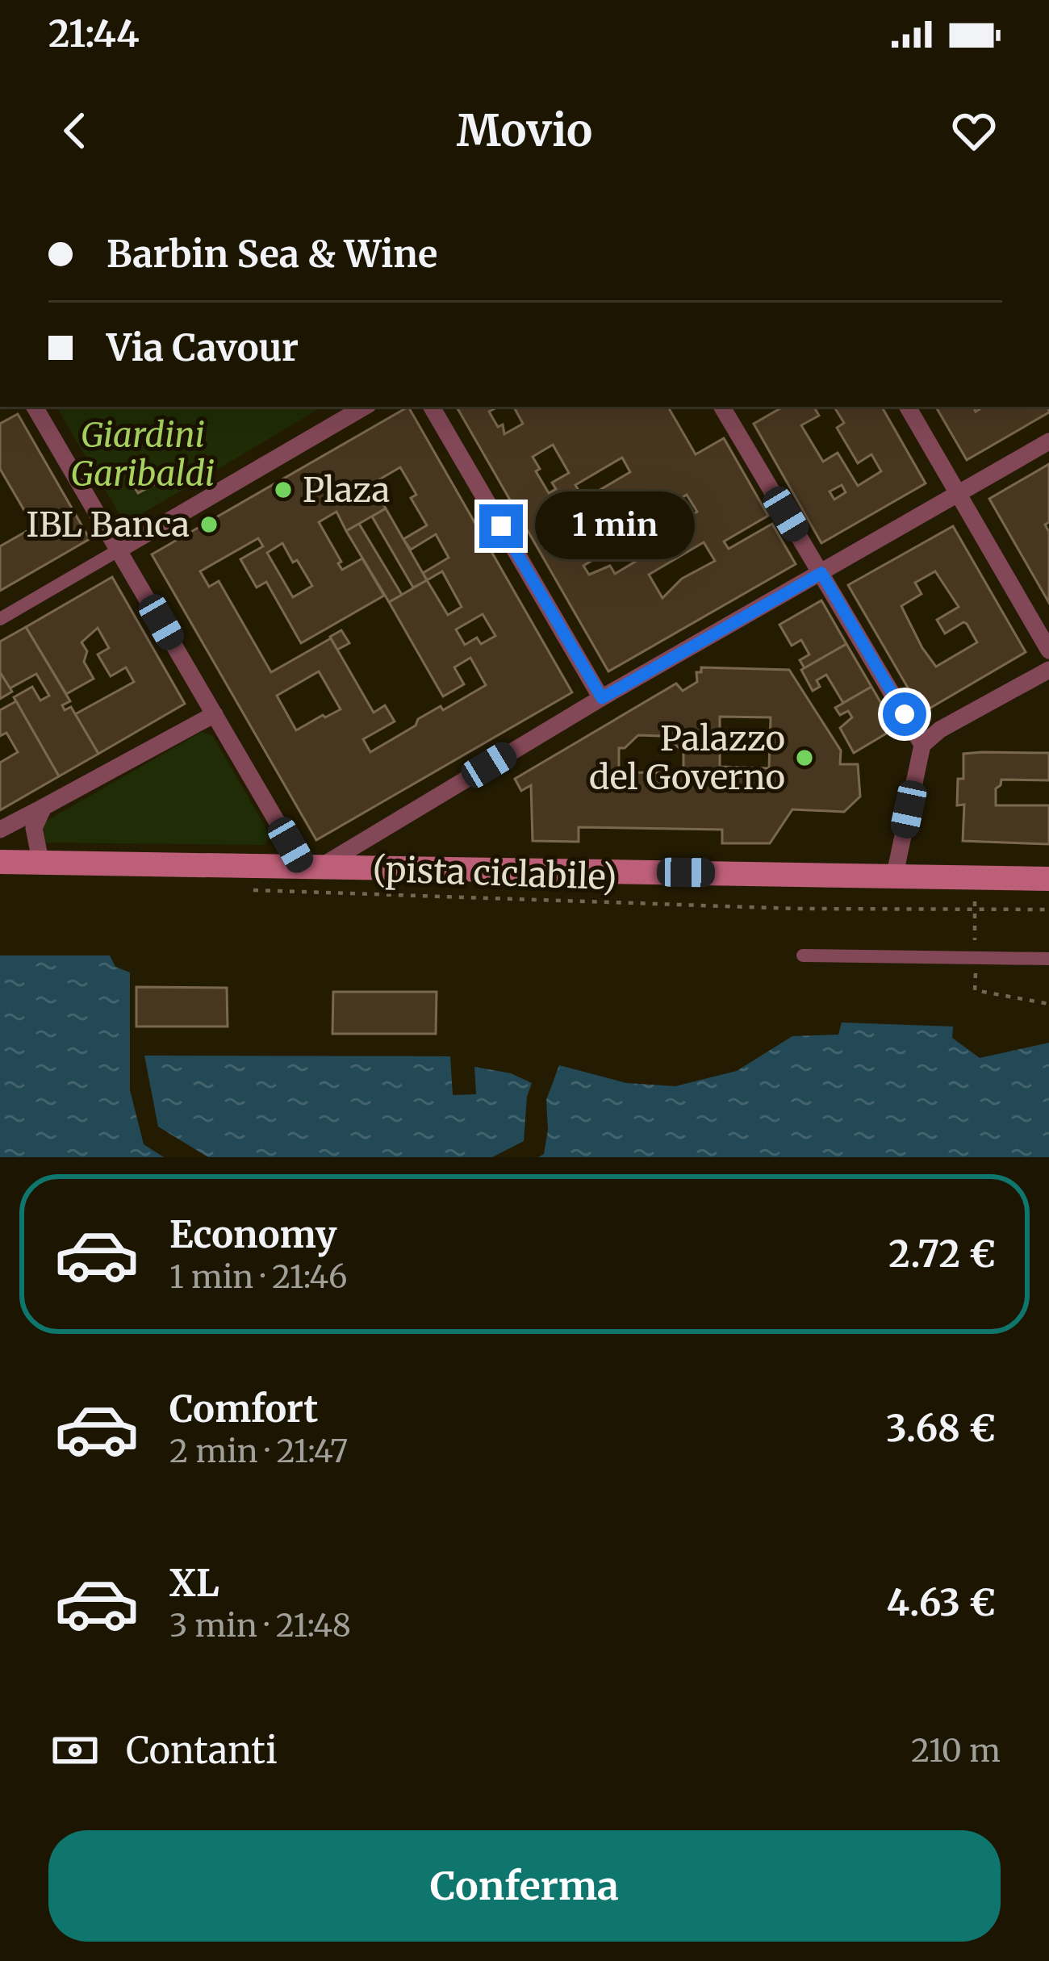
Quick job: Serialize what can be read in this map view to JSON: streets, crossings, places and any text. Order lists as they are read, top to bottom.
{
  "streets": {
    "path": ["(pista ciclabile)"]
  },
  "parks": ["Giardini Garibaldi"],
  "places": ["Plaza", "IBL Banca", "Palazzo del Governo"],
  "page": {
    "status": "21:44",
    "header": "Movio",
    "banner": ["Barbin Sea & Wine", "Via Cavour"],
    "bubble": "1 min",
    "list": [
      {
        "name": "Economy",
        "note": "1 min · 21:46",
        "value": "2.72 €"
      },
      {
        "name": "Comfort",
        "note": "2 min · 21:47",
        "value": "3.68 €"
      },
      {
        "name": "XL",
        "note": "3 min · 21:48",
        "value": "4.63 €"
      }
    ],
    "pay": ["Contanti", "210 m"],
    "buttons": "Conferma"
  }
}
